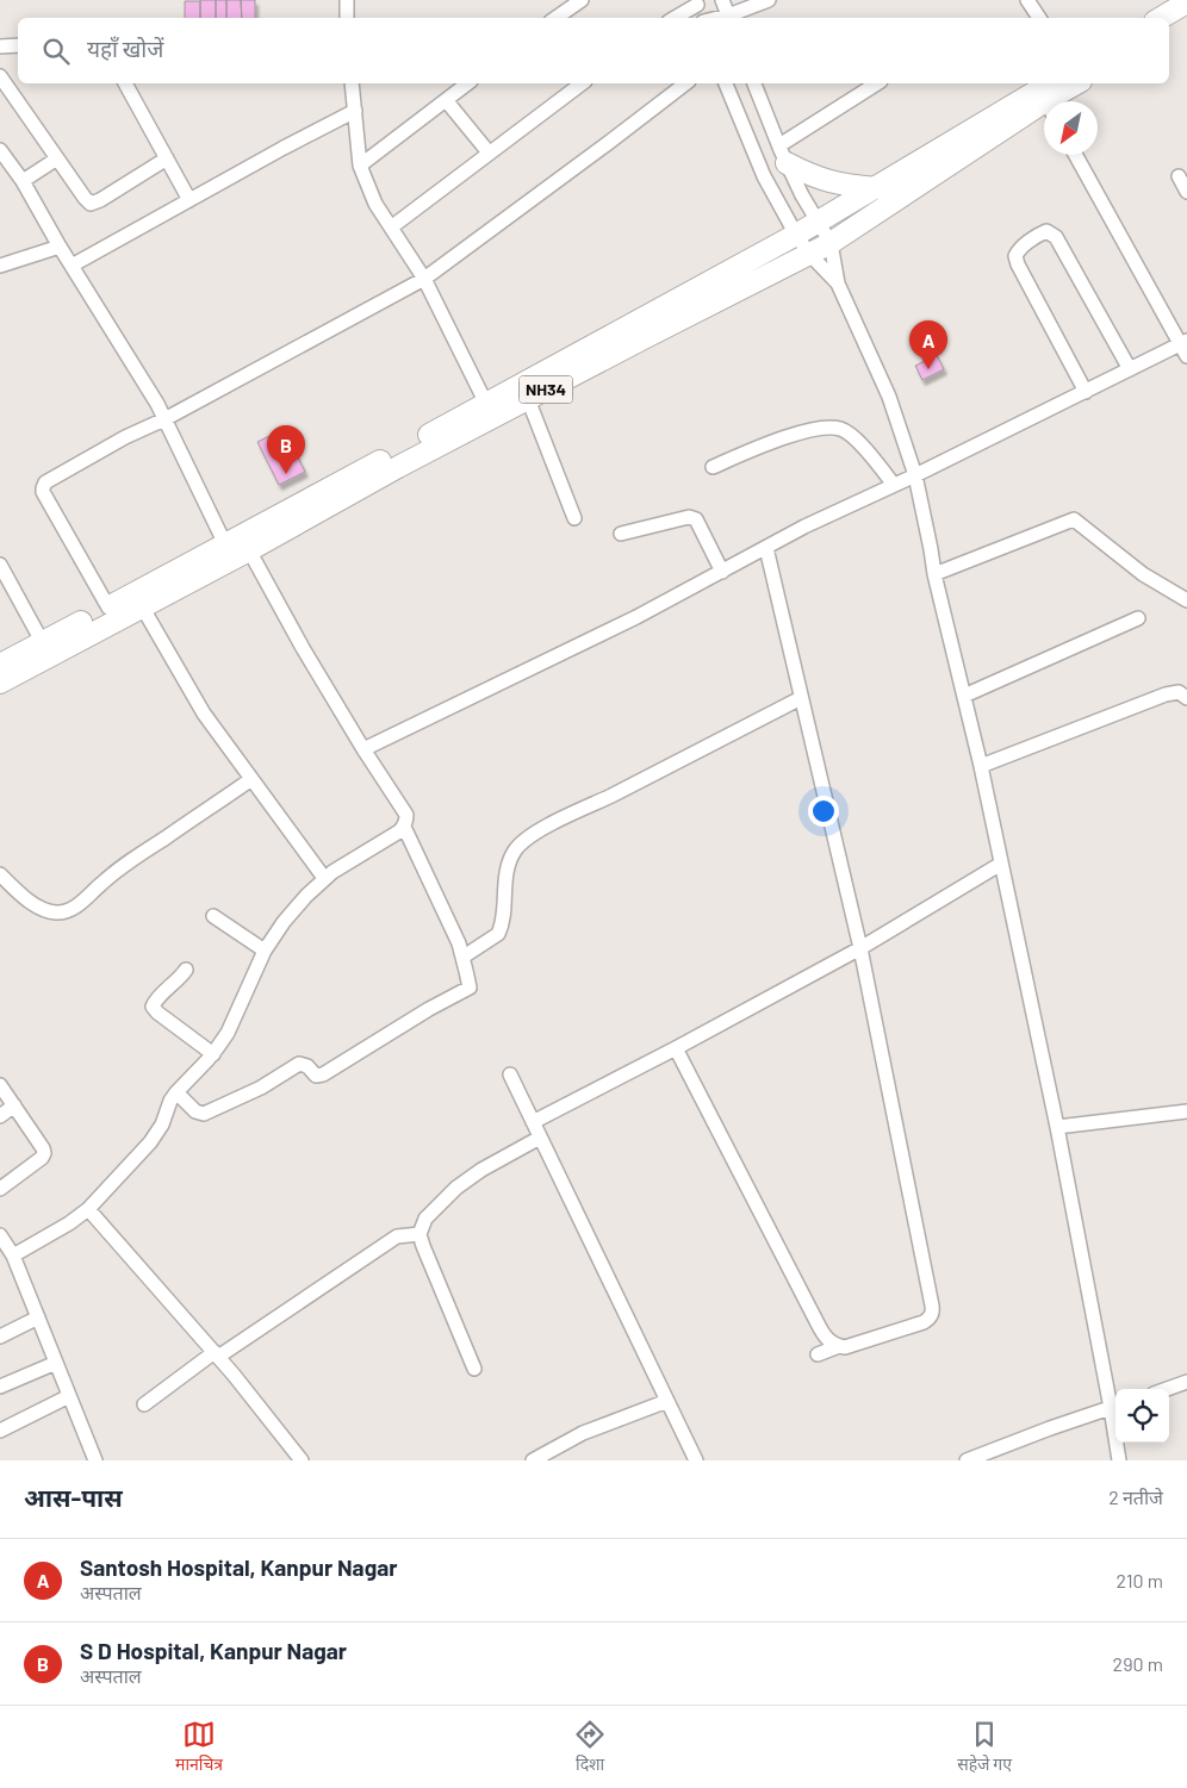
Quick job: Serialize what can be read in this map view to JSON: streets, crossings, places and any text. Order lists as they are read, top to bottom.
{
  "streets": {
    "highway": ["NH34"]
  },
  "north": "bottom left",
  "page": {
    "search": "यहाँ खोजें",
    "pins": ["A", "B"],
    "heading": ["आस-पास", "2 नतीजे"],
    "list": [
      {
        "mark": "A",
        "name": "Santosh Hospital, Kanpur Nagar",
        "note": "अस्पताल",
        "value": "210 m"
      },
      {
        "mark": "B",
        "name": "S D Hospital, Kanpur Nagar",
        "note": "अस्पताल",
        "value": "290 m"
      }
    ],
    "nav": ["मानचित्र", "दिशा", "सहेजे गए"]
  }
}
